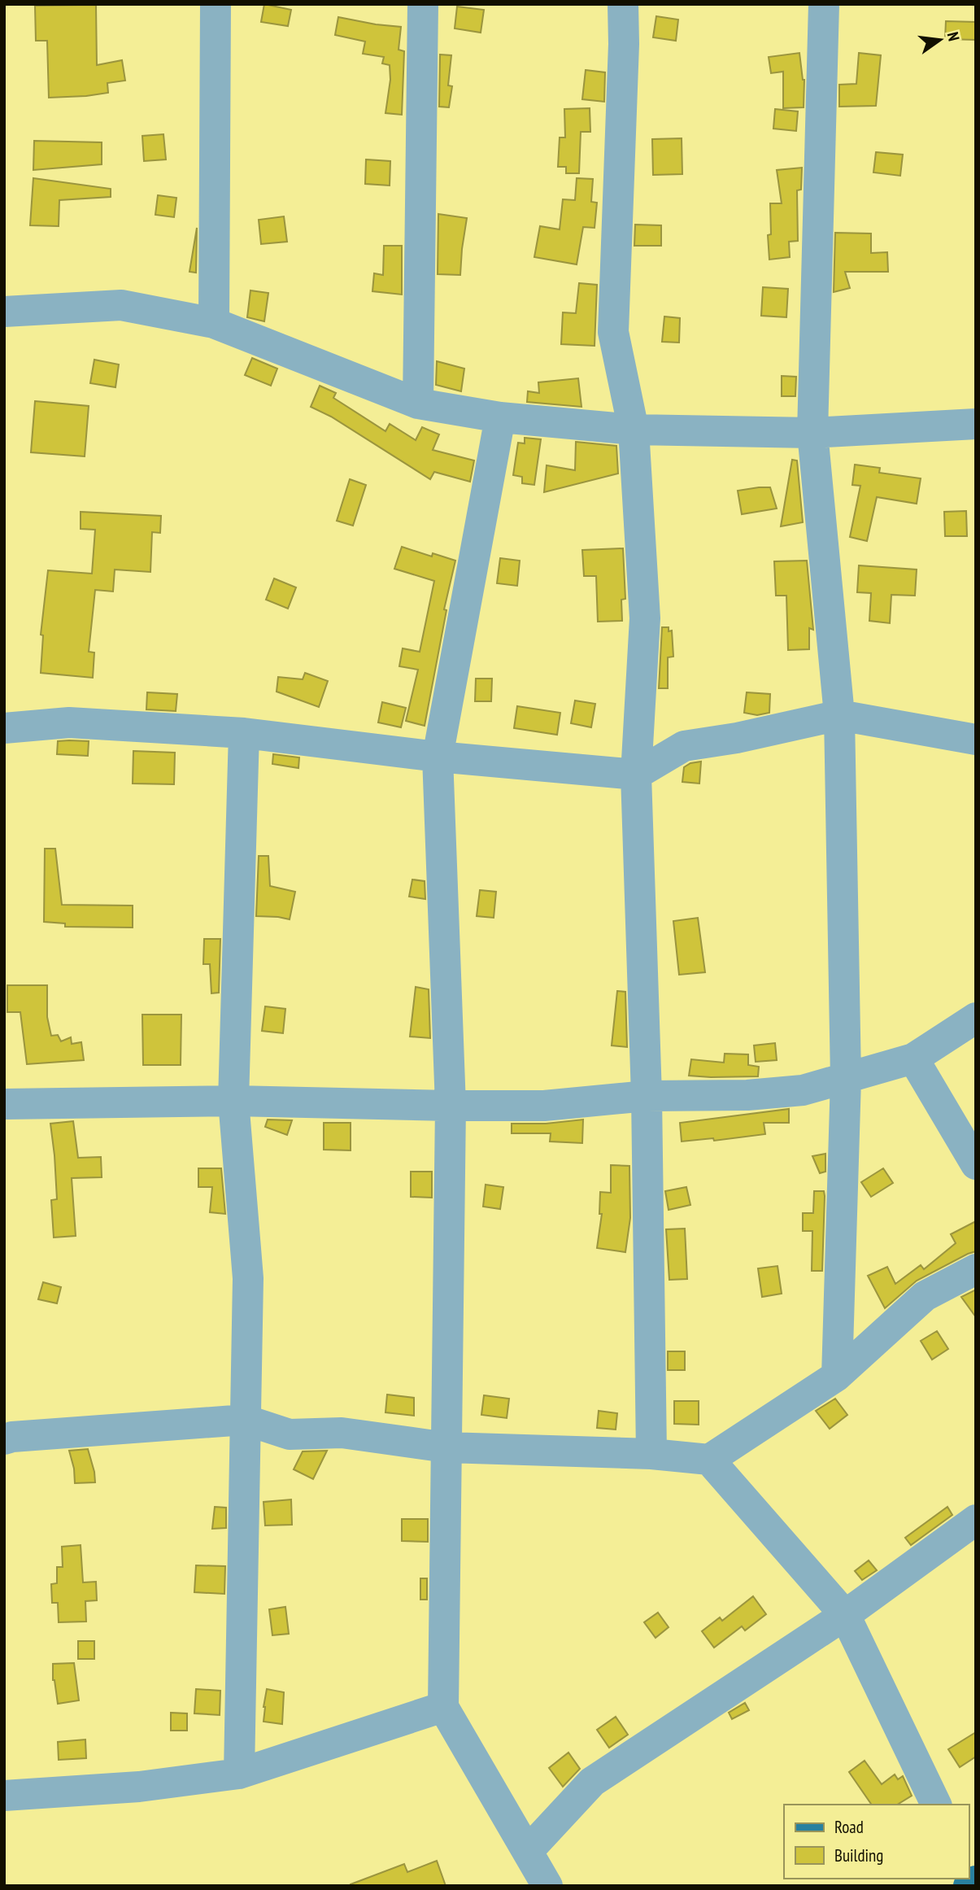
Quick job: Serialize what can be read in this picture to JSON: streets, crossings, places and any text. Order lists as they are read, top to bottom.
{
  "legend": ["Road", "Building"],
  "north": "right"
}
